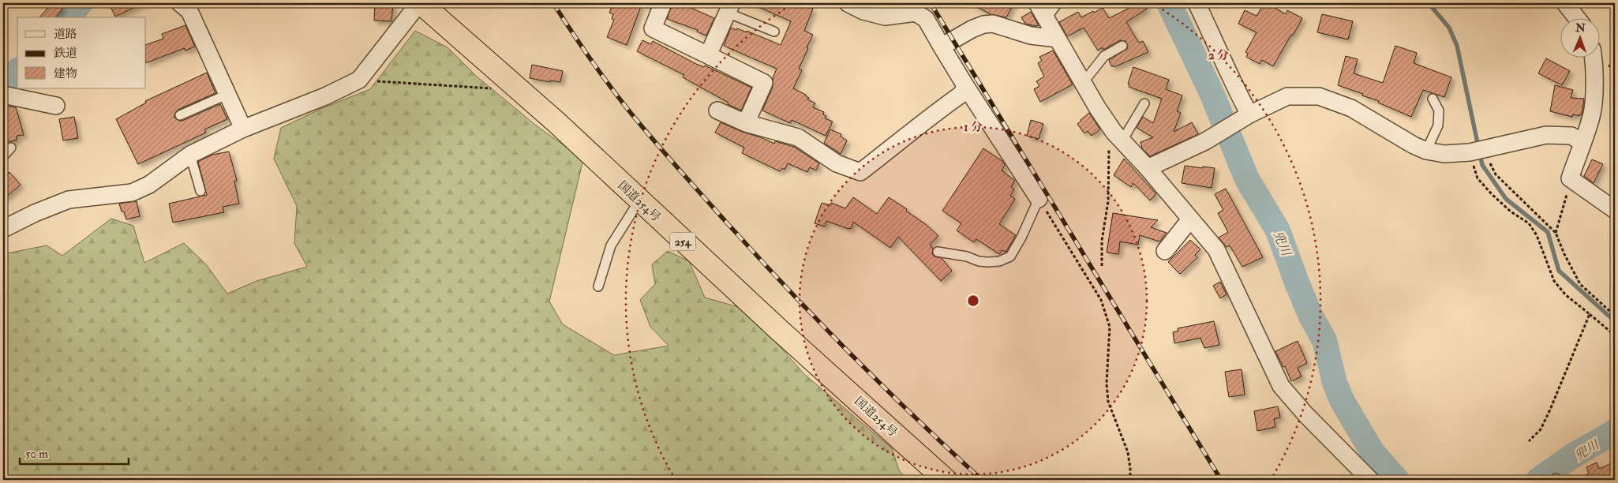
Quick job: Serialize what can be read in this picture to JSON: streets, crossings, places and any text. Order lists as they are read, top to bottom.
{
  "streets": {
    "highway": ["国道254号", "254"]
  },
  "water": ["兜川"],
  "legend": ["道路", "鉄道", "建物"],
  "scale_bar": "50 m",
  "north": "top",
  "rings": ["2 分", "1 分"]
}
